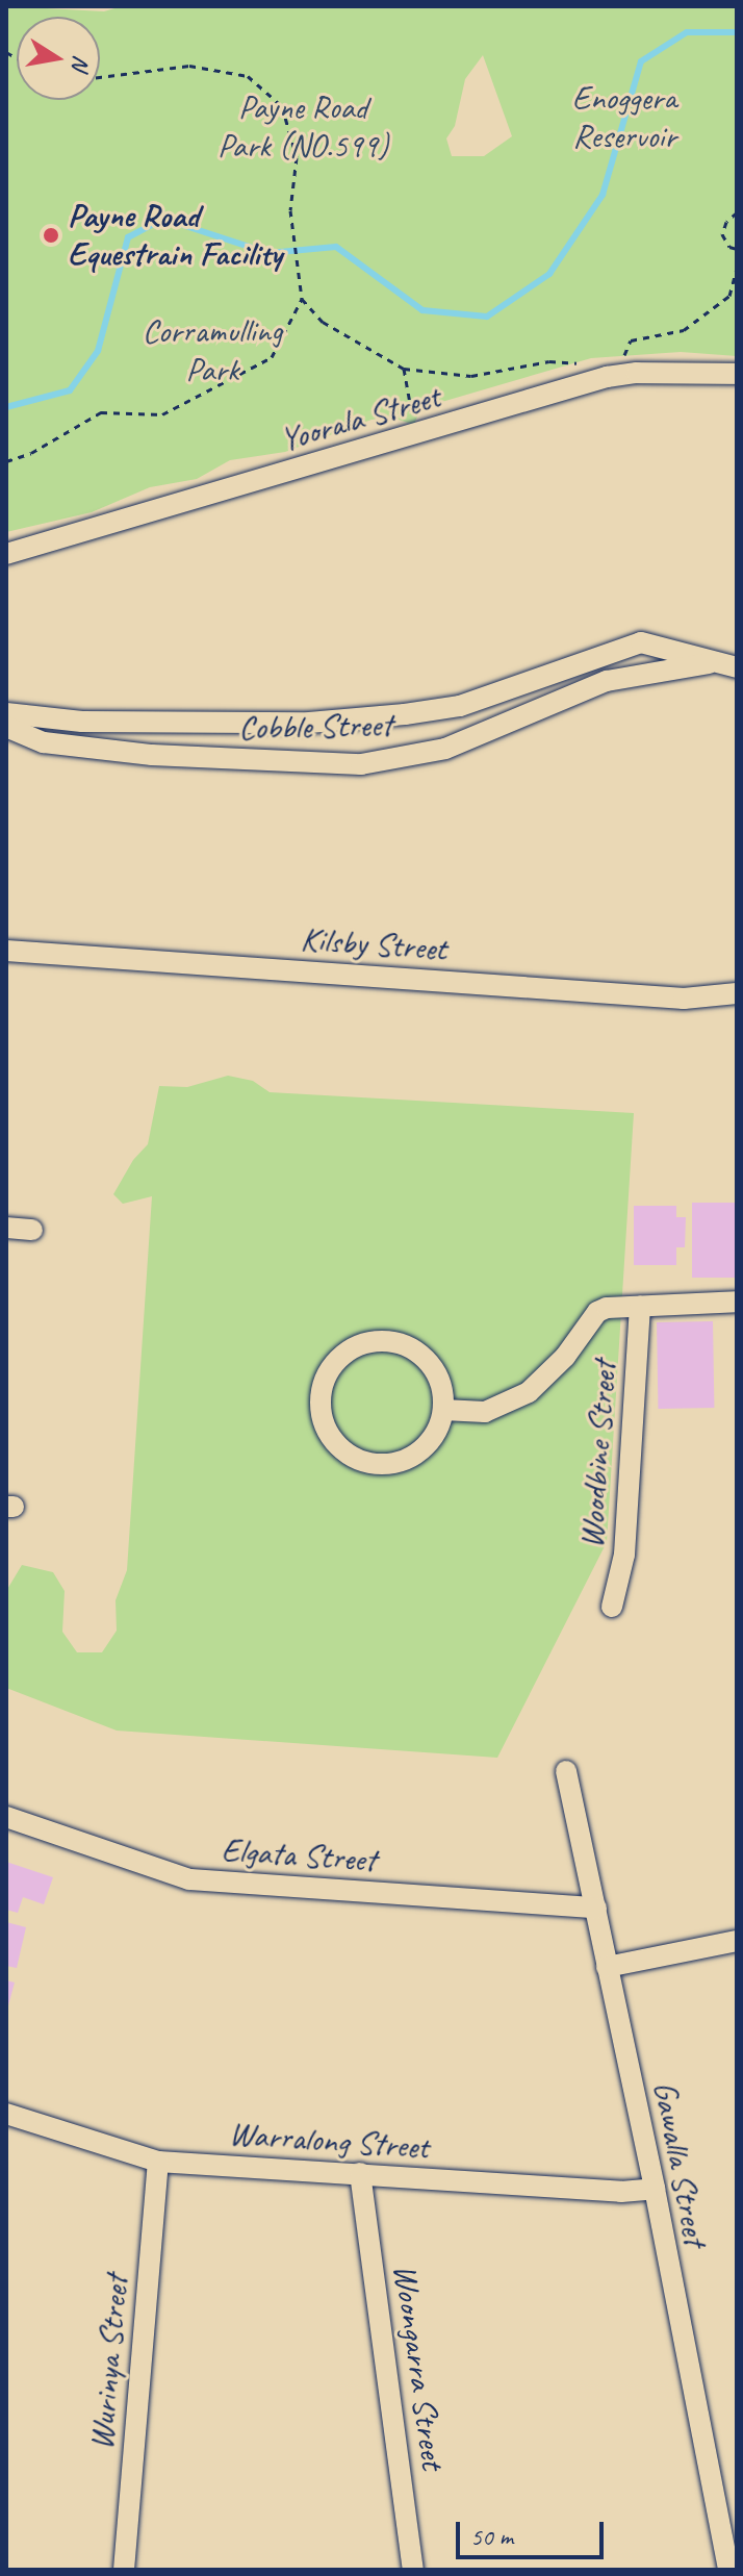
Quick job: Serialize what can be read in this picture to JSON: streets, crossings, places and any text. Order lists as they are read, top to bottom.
{
  "streets": {
    "street": [
      "Yoorala Street",
      "Cobble Street",
      "Kilsby Street",
      "Woodbine Street",
      "Elgata Street",
      "Warralong Street",
      "Gawalla Street",
      "Wurinya Street",
      "Woongarra Street"
    ]
  },
  "crossings": [
    ["Elgata Street", "Gawalla Street"],
    ["Warralong Street", "Gawalla Street"],
    ["Warralong Street", "Wurinya Street"],
    ["Warralong Street", "Woongarra Street"]
  ],
  "parks": ["Enoggera Reservoir", "Payne Road Park (NO.599)", "Corramulling Park"],
  "places": ["Payne Road Equestrain Facility"],
  "scale_bar": "50 m",
  "north": "right"
}
